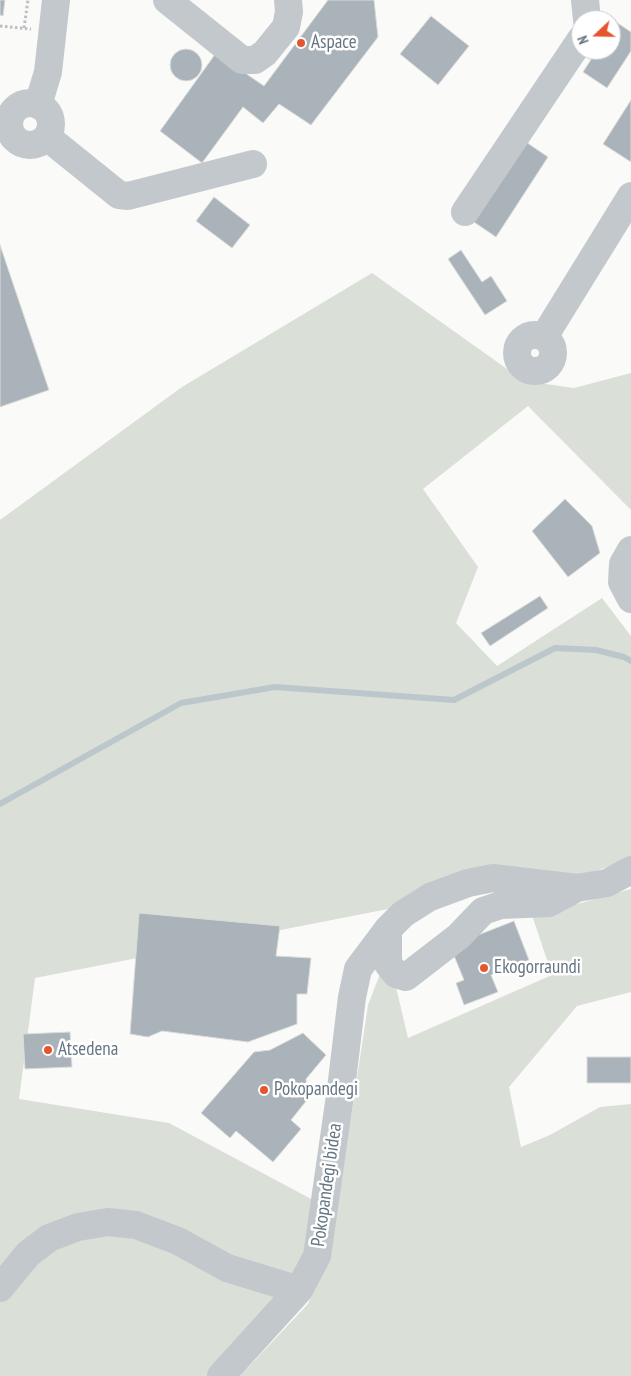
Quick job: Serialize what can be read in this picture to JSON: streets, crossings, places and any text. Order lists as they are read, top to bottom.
{
  "streets": {
    "street": ["Pokopandegi bidea"]
  },
  "places": [
    "Aspace",
    "Ekogorraundi",
    "Atsedena",
    "Pokopandegi"
  ],
  "north": "left"
}
